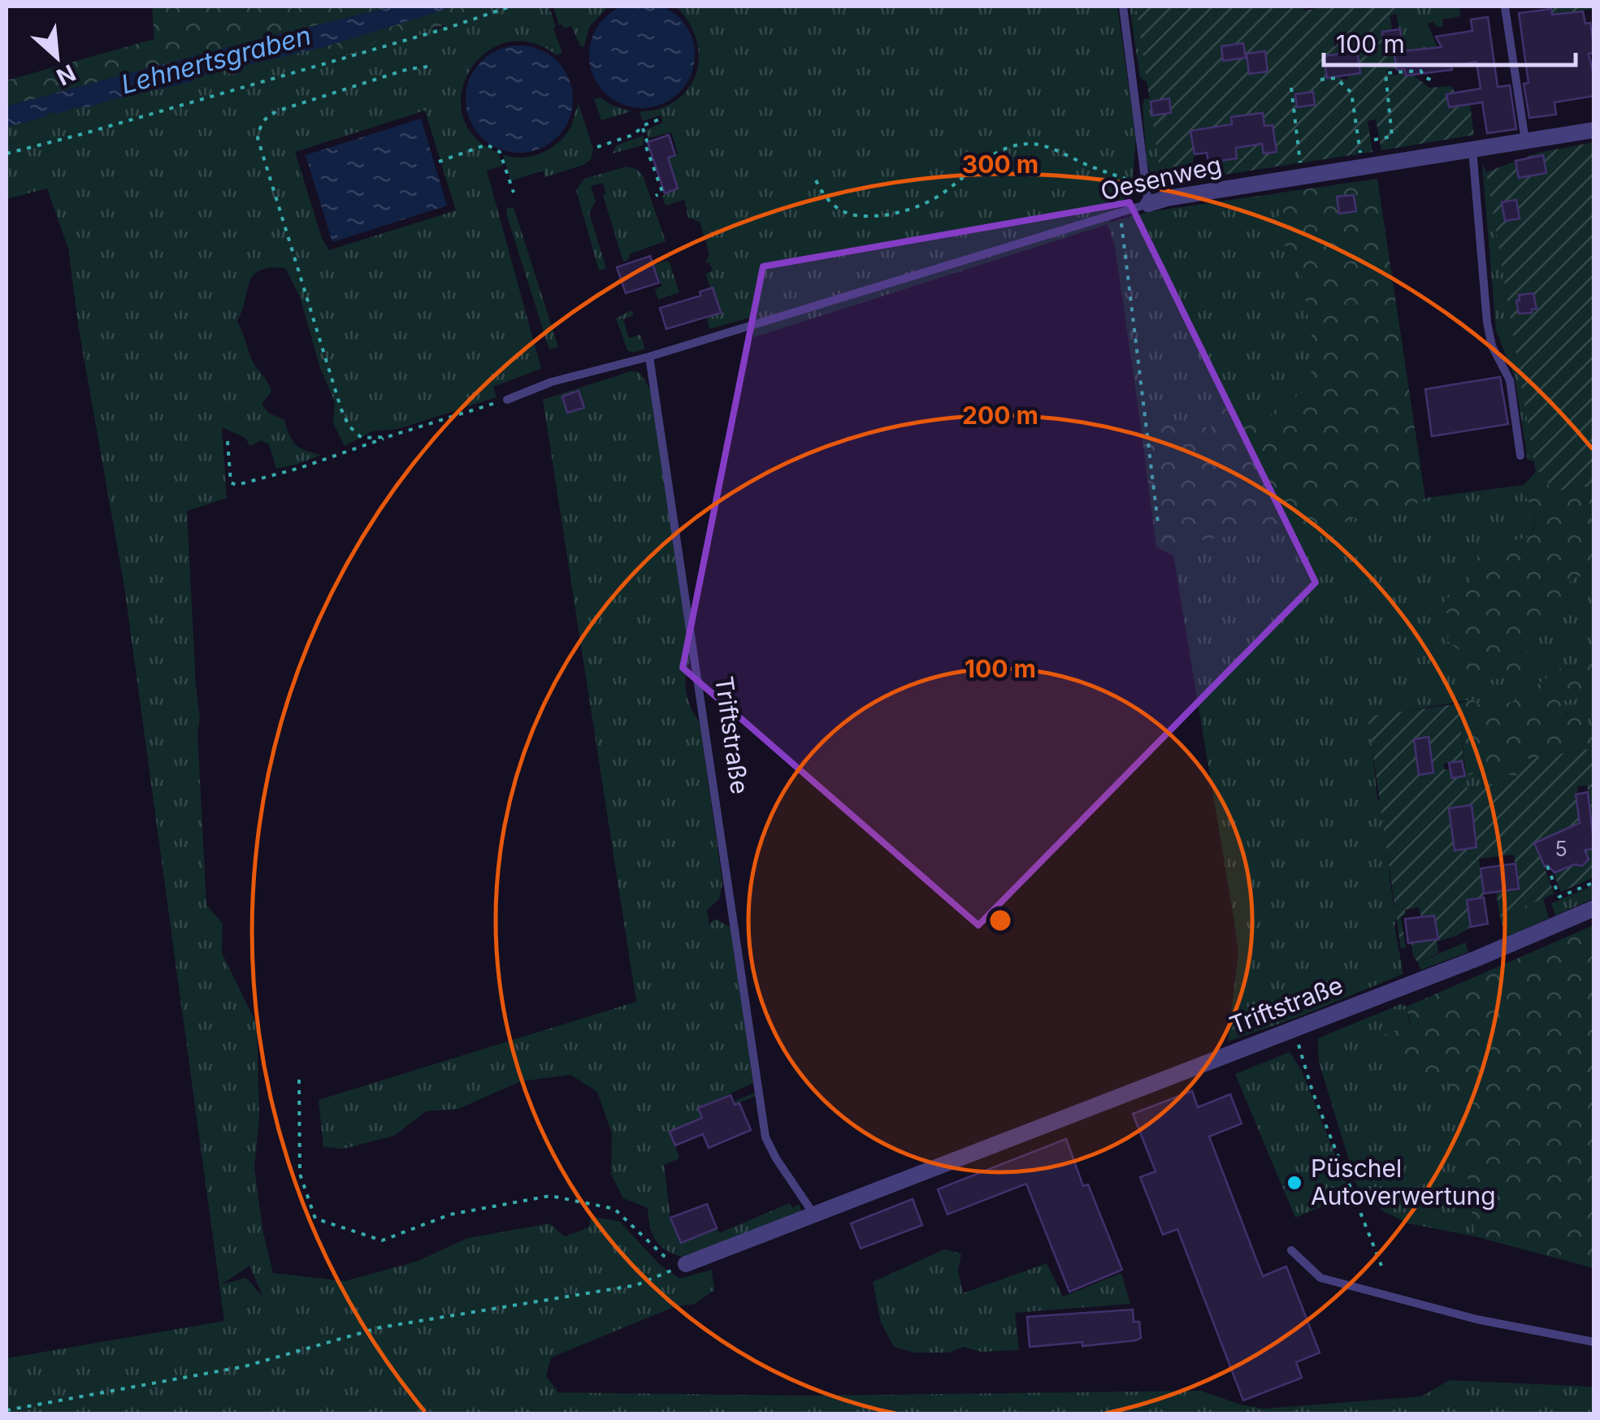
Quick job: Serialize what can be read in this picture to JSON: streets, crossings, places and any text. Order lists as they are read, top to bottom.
{
  "streets": {
    "street": ["Oesenweg", "Triftstraße"]
  },
  "crossings": [
    ["Oesenweg", "Triftstraße"]
  ],
  "water": ["Lehnertsgraben"],
  "places": ["Püschel Autoverwertung"],
  "house_numbers": ["5"],
  "scale_bar": "100 m",
  "north": "bottom right",
  "rings": ["300 m", "200 m", "100 m"]
}
